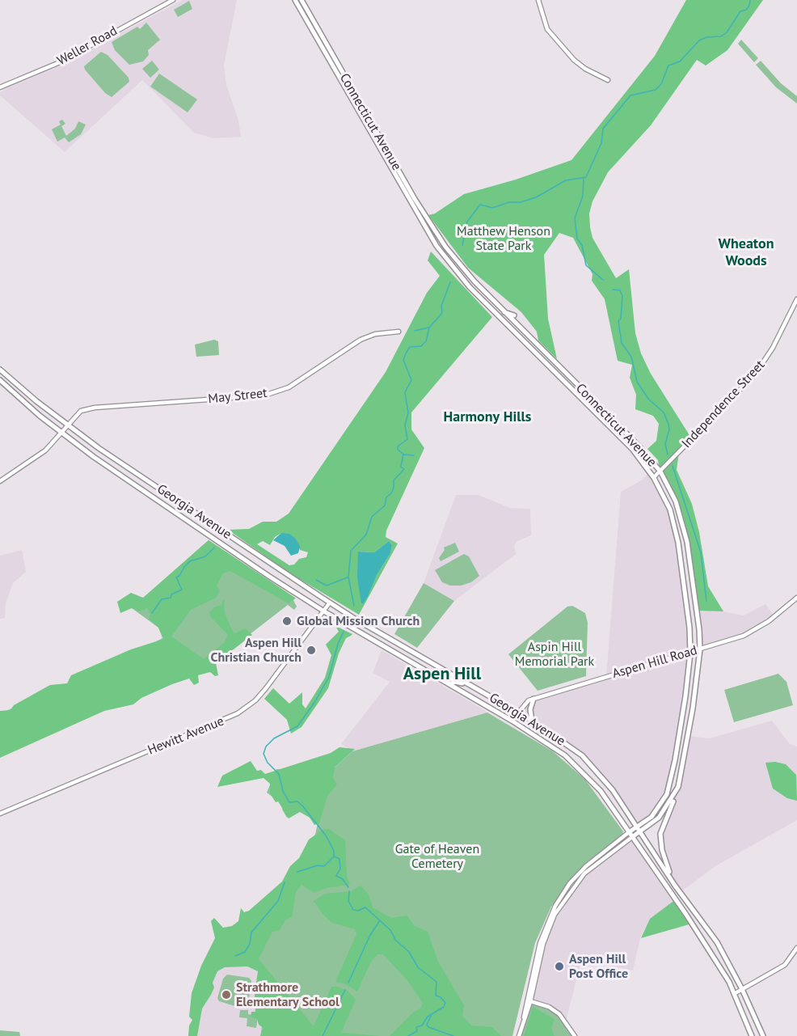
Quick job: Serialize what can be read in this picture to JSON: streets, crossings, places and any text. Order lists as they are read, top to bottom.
{
  "streets": {
    "main road": ["Connecticut Avenue", "Georgia Avenue"],
    "street": [
      "Weller Road",
      "May Street",
      "Independence Street",
      "Aspen Hill Road",
      "Hewitt Avenue"
    ]
  },
  "crossings": [
    ["Connecticut Avenue", "Independence Street"],
    ["Connecticut Avenue", "Georgia Avenue"],
    ["Connecticut Avenue", "Aspen Hill Road"],
    ["May Street", "Georgia Avenue"],
    ["Georgia Avenue", "Aspen Hill Road"],
    ["Georgia Avenue", "Hewitt Avenue"]
  ],
  "districts": ["Wheaton Woods", "Harmony Hills", "Aspen Hill"],
  "parks": ["Matthew Henson State Park", "Aspin Hill Memorial Park", "Gate of Heaven Cemetery"],
  "places": [
    "Global Mission Church",
    "Aspen Hill Christian Church",
    "Aspen Hill Post Office",
    "Strathmore Elementary School"
  ]
}
